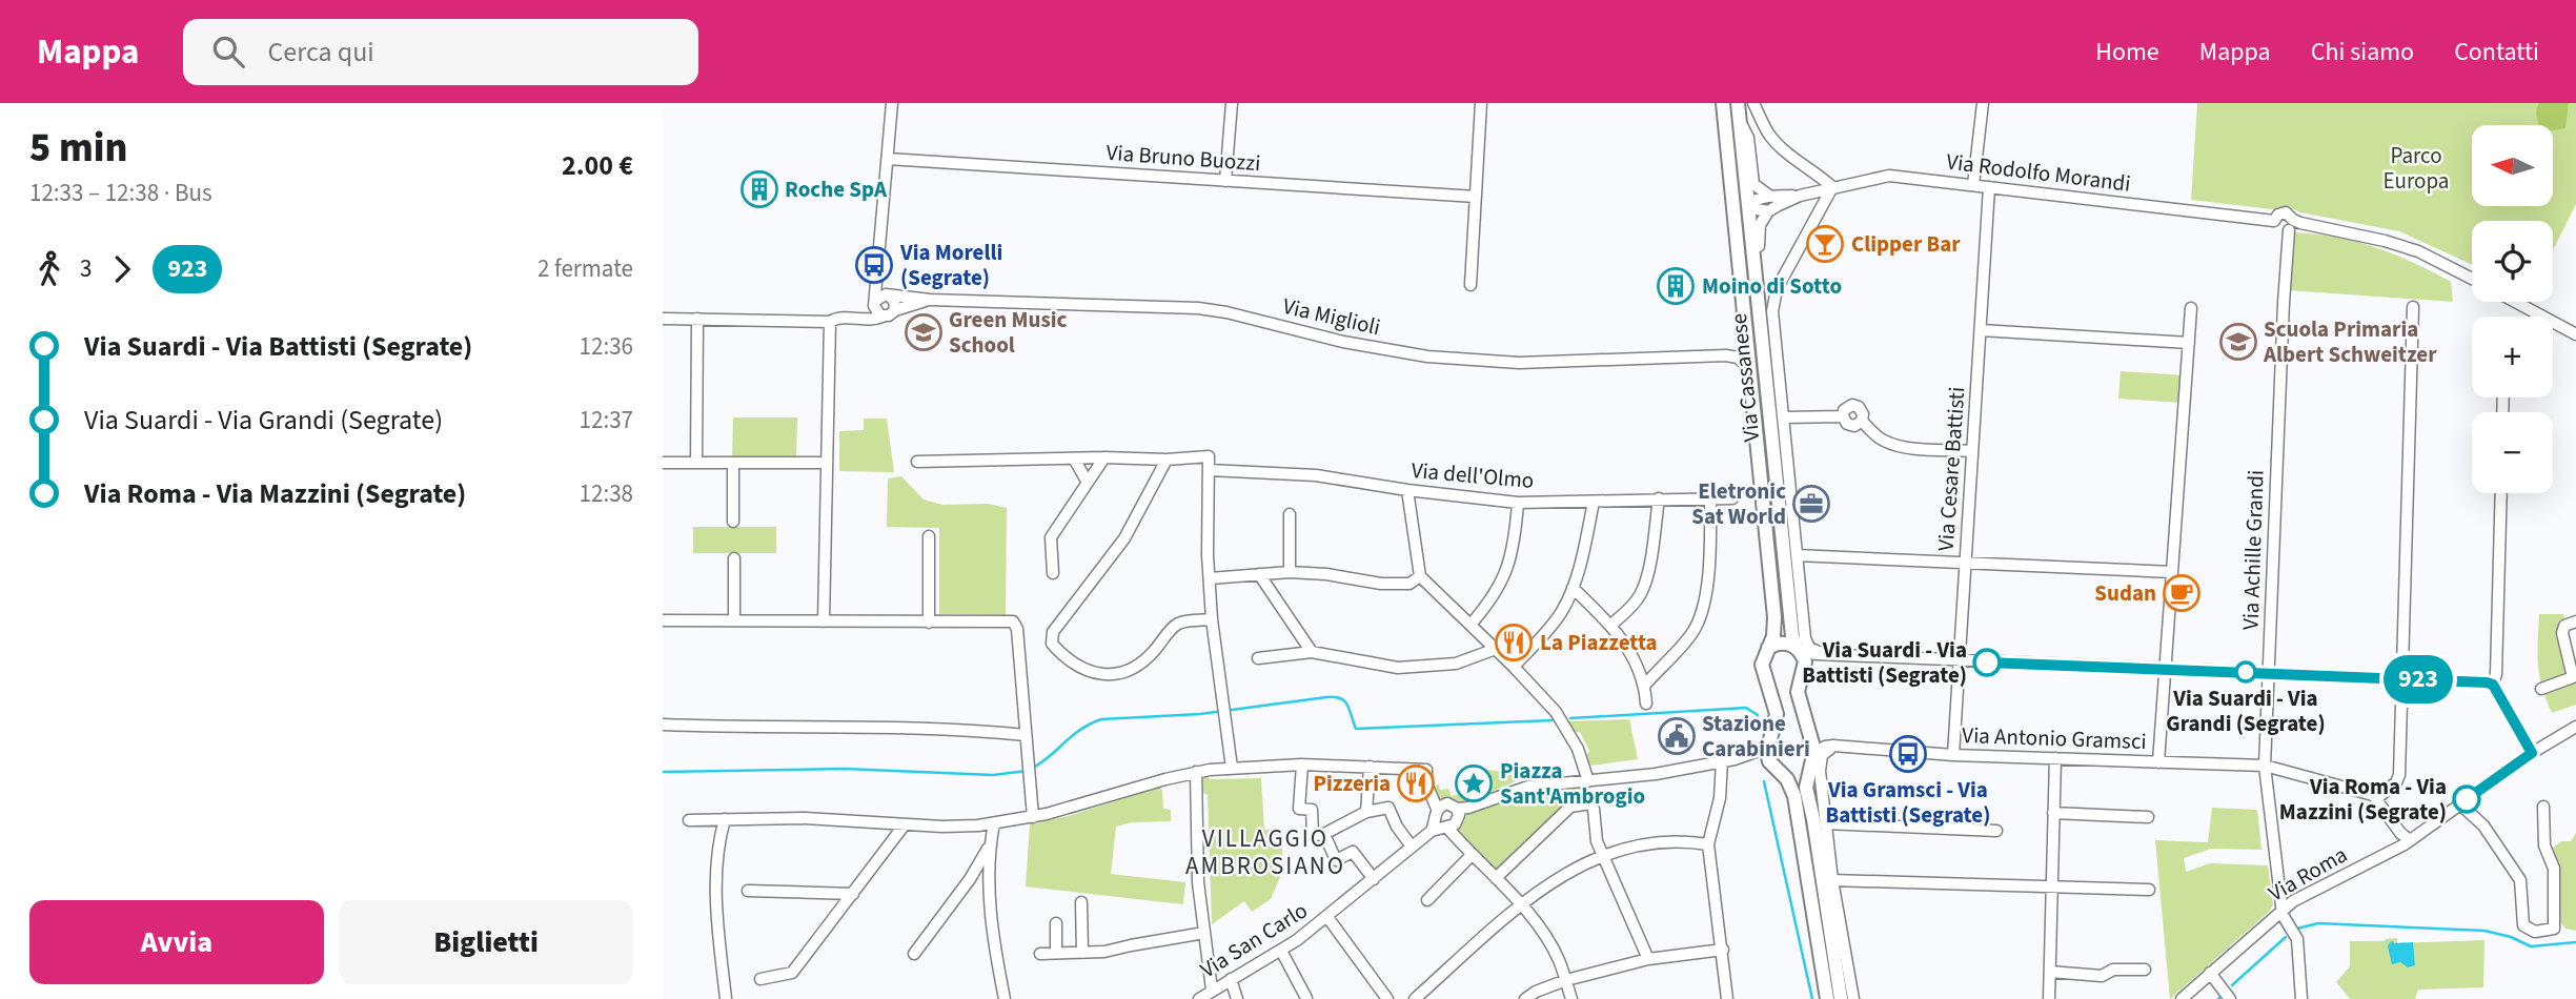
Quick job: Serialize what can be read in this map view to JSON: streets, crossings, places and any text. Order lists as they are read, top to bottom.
{
  "streets": {
    "main road": ["Via Cassanese"],
    "street": [
      "Via Bruno Buozzi",
      "Via Rodolfo Morandi",
      "Via Miglioli",
      "Via Cesare Battisti",
      "Via dell'Olmo",
      "Via Achille Grandi",
      "Via Antonio Gramsci",
      "Via Roma",
      "Via San Carlo"
    ]
  },
  "crossings": [
    ["Via Rodolfo Morandi", "Via Cassanese"],
    ["Via Rodolfo Morandi", "Via Cesare Battisti"],
    ["Via Rodolfo Morandi", "Via Achille Grandi"],
    ["Via Cassanese", "Via Antonio Gramsci"],
    ["Via Cassanese", "Via San Carlo"],
    ["Via Cesare Battisti", "Via Antonio Gramsci"],
    ["Via Achille Grandi", "Via Antonio Gramsci"],
    ["Via Achille Grandi", "Via Roma"]
  ],
  "districts": ["VILLAGGIO AMBROSIANO"],
  "parks": ["Parco Europa"],
  "places": {
    "building": ["Roche SpA", "Moino di Sotto"],
    "bar": ["Clipper Bar"],
    "bus stop": ["Via Morelli (Segrate)", "Via Gramsci - Via Battisti (Segrate)"],
    "school or university": ["Green Music School", "Scuola Primaria Albert Schweitzer"],
    "office": ["Eletronic Sat World"],
    "cafe": ["Sudan"],
    "restaurant": ["La Piazzetta", "Pizzeria"],
    "other": ["Via Suardi - Via Battisti (Segrate)", "Via Suardi - Via Grandi (Segrate)", "Via Roma - Via Mazzini (Segrate)"],
    "public building": ["Stazione Carabinieri"],
    "place": ["Piazza Sant'Ambrogio"]
  },
  "lines": ["bus line 923"],
  "north": "left",
  "page": {
    "header": "Mappa",
    "search": "Cerca qui",
    "nav": [
      "Home",
      "Mappa",
      "Chi siamo",
      "Contatti"
    ],
    "heading": ["5 min", "12:33 – 12:38 · Bus", "2.00 €"],
    "on_map": "923",
    "map_buttons": ["+", "−"],
    "legs": ["3", "923", "2 fermate"],
    "list": [
      {
        "name": "Via Suardi - Via Battisti (Segrate)",
        "value": "12:36"
      },
      {
        "name": "Via Suardi - Via Grandi (Segrate)",
        "value": "12:37"
      },
      {
        "name": "Via Roma - Via Mazzini (Segrate)",
        "value": "12:38"
      }
    ],
    "buttons": ["Avvia", "Biglietti"]
  }
}
